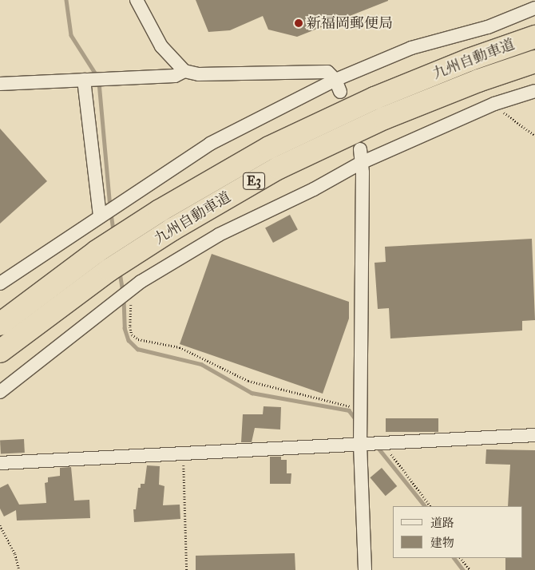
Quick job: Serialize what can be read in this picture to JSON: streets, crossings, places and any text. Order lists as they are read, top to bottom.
{
  "streets": {
    "highway": ["九州自動車道", "E3"]
  },
  "places": ["新福岡郵便局"],
  "legend": ["道路", "建物"]
}
